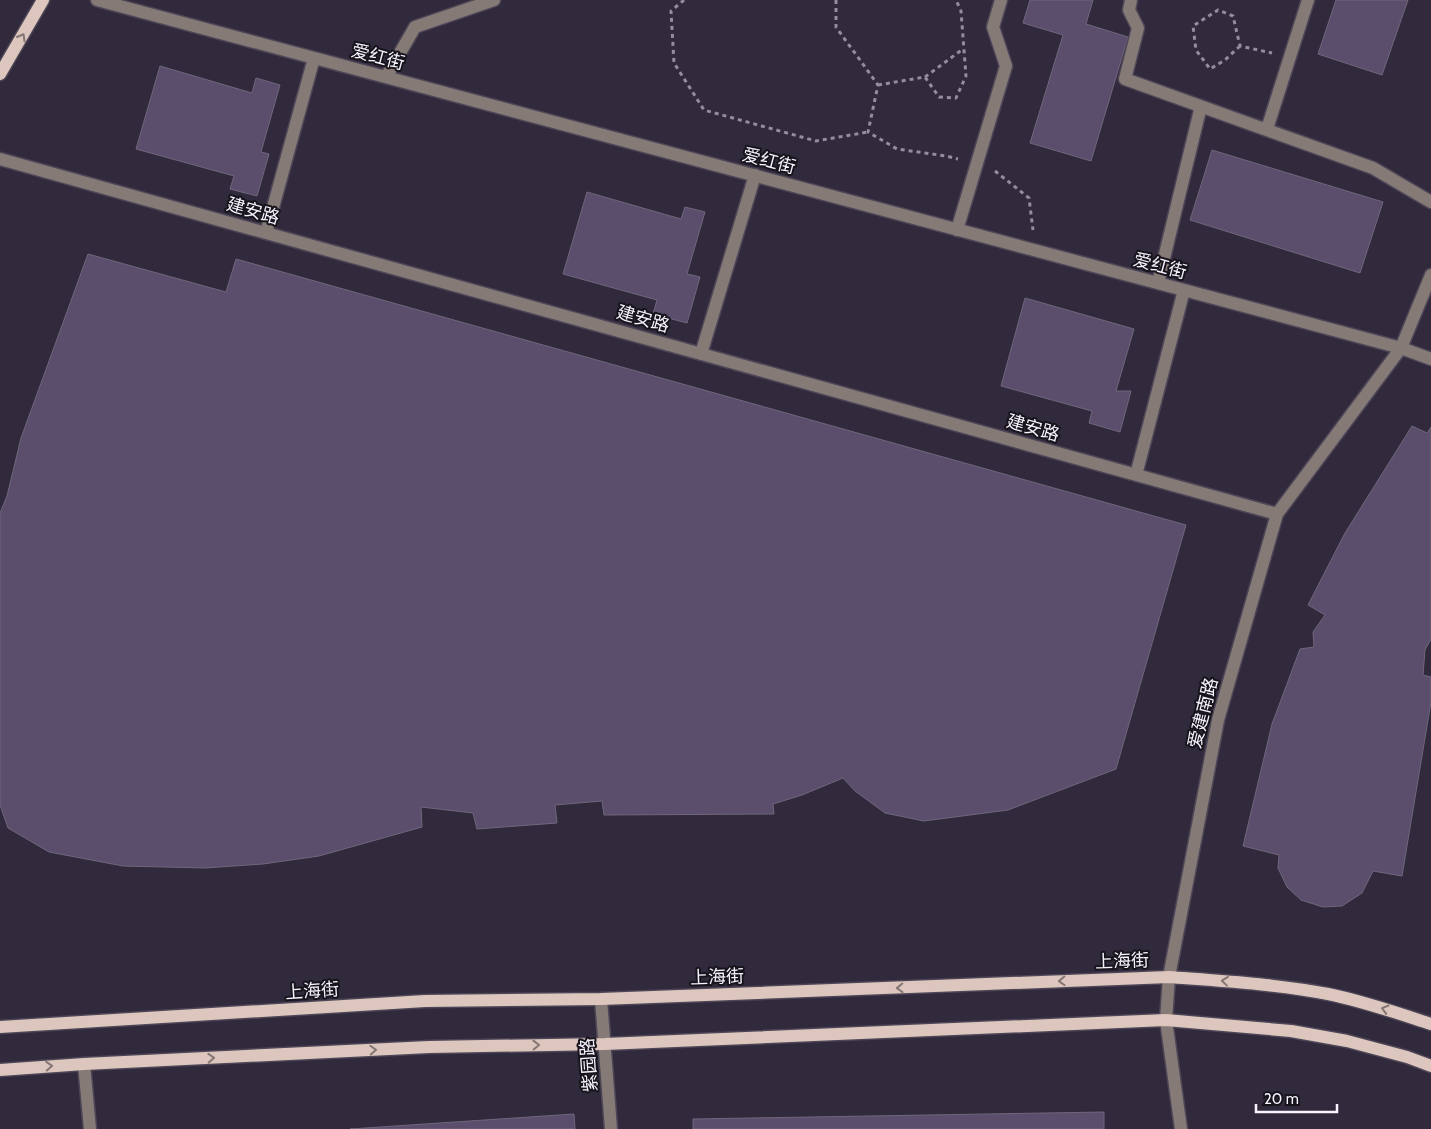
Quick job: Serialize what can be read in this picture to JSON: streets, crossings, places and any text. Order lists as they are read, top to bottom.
{
  "streets": {
    "main road": ["上海街"],
    "street": [
      "爱红街",
      "建安路",
      "爱建南路",
      "紫园路"
    ]
  },
  "crossings": [
    ["爱红街", "爱建南路"],
    ["建安路", "爱建南路"],
    ["爱建南路", "上海街"],
    ["上海街", "紫园路"]
  ],
  "scale_bar": "20 m"
}
